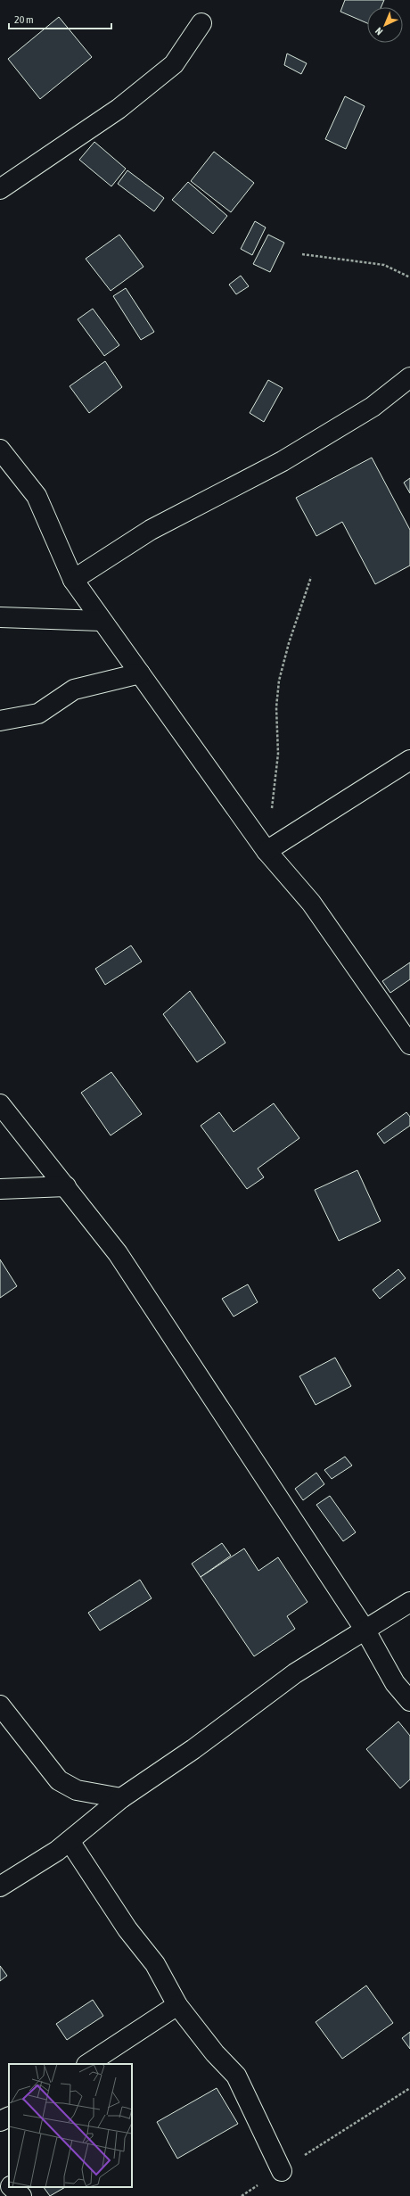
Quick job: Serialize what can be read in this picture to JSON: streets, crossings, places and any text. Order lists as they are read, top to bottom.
{
  "scale_bar": "20 m",
  "north": "bottom left"
}
